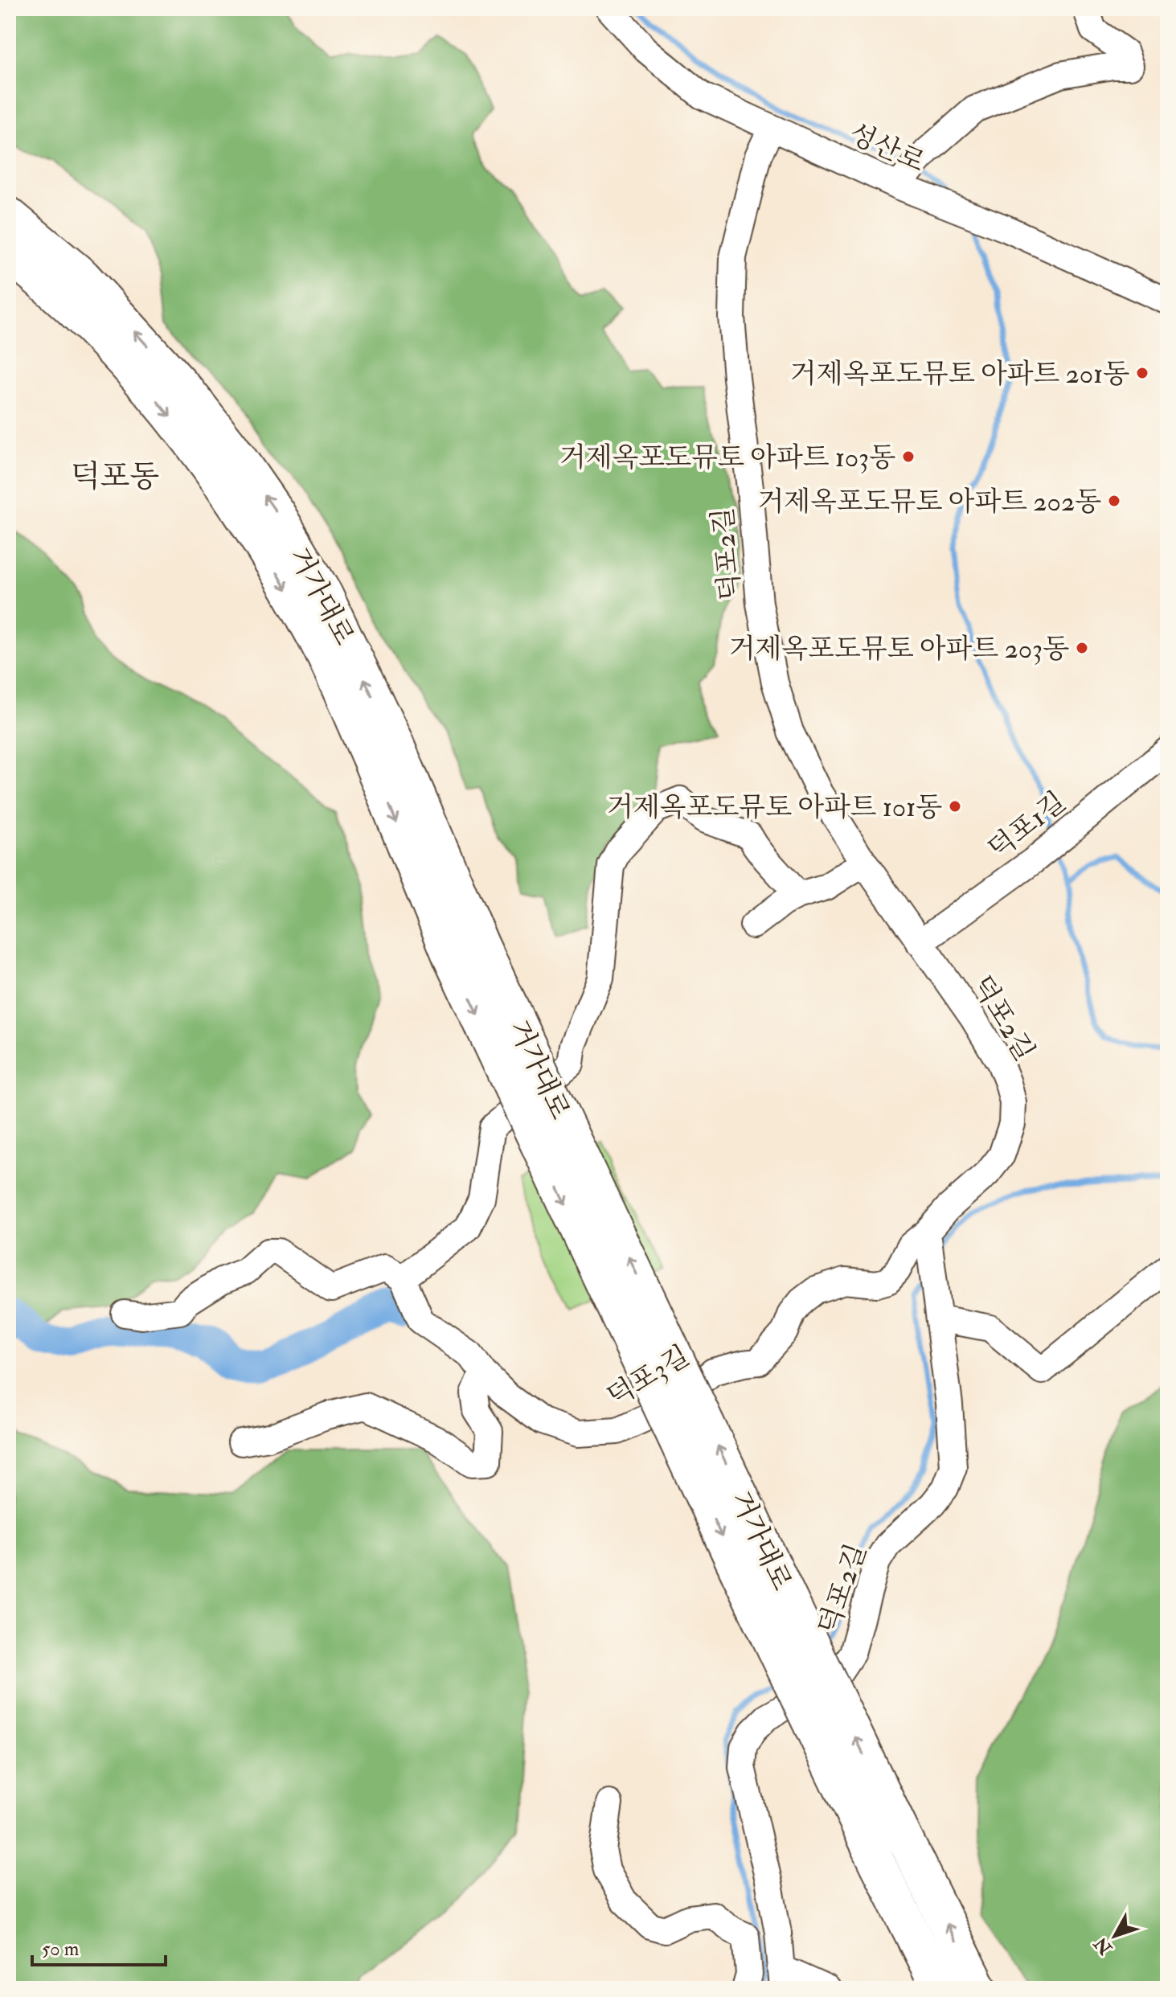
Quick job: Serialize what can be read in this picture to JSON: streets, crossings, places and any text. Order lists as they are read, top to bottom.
{
  "streets": {
    "highway": ["거가대로"],
    "street": [
      "성산로",
      "덕포2길",
      "덕포1길",
      "덕포3길"
    ]
  },
  "crossings": [
    ["성산로", "덕포2길"],
    ["덕포2길", "덕포1길"],
    ["덕포2길", "덕포3길"]
  ],
  "districts": ["덕포동"],
  "places": [
    "거제옥포도뮤토 아파트 201동",
    "거제옥포도뮤토 아파트 103동",
    "거제옥포도뮤토 아파트 202동",
    "거제옥포도뮤토 아파트 203동",
    "거제옥포도뮤토 아파트 101동"
  ],
  "scale_bar": "50 m",
  "north": "bottom left"
}
